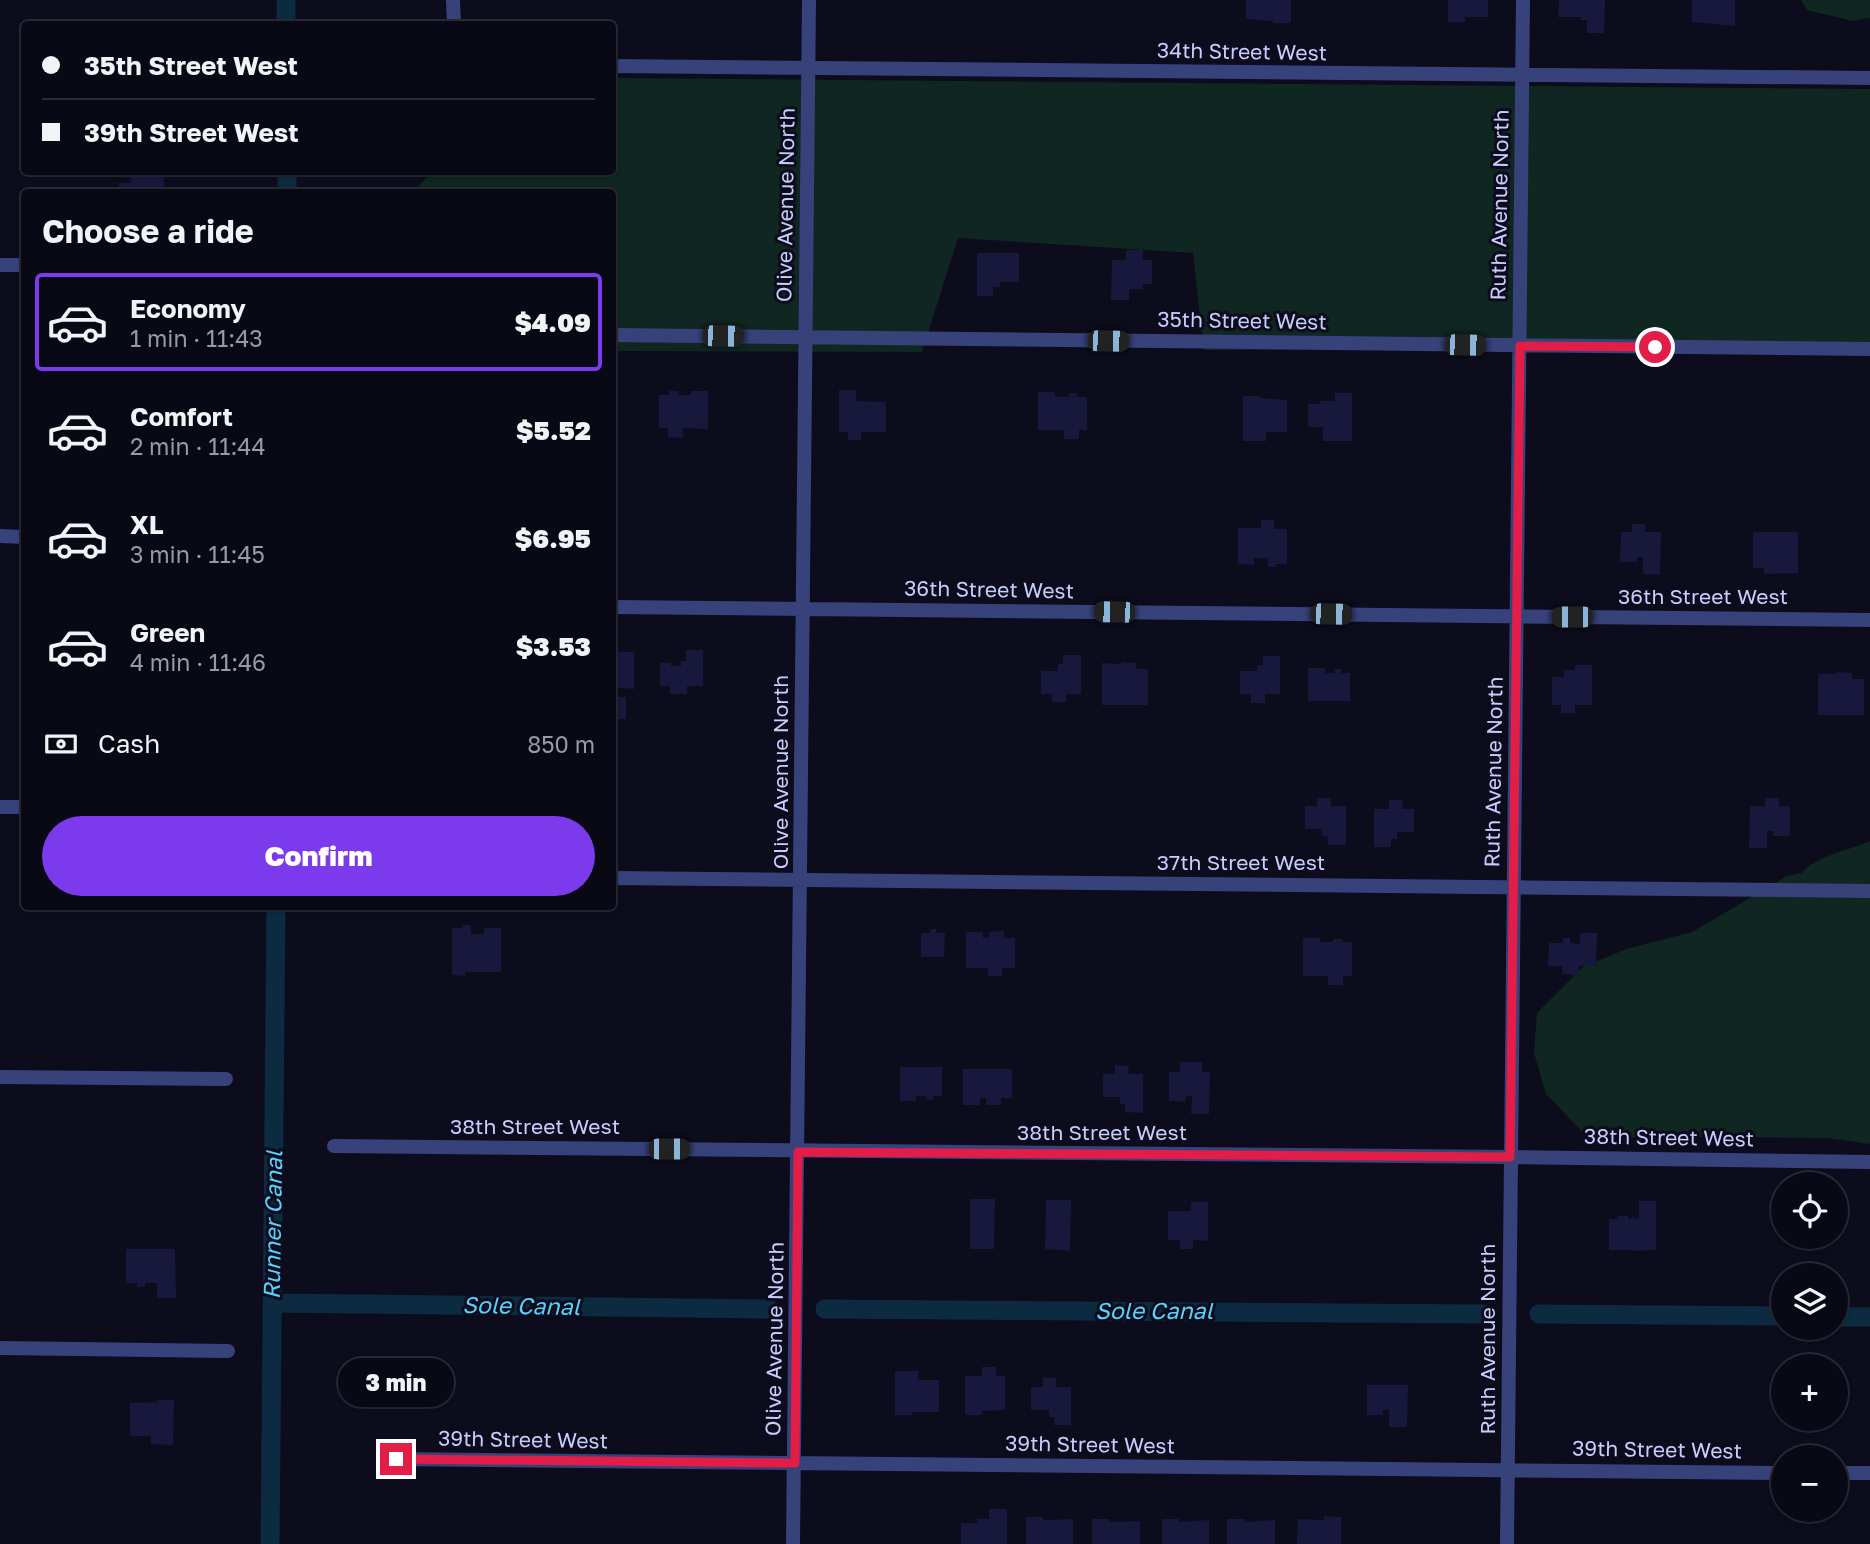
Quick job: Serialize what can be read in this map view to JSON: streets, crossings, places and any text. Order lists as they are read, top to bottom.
{
  "streets": {
    "street": [
      "34th Street West",
      "Olive Avenue North",
      "Ruth Avenue North",
      "35th Street West",
      "36th Street West",
      "37th Street West",
      "38th Street West",
      "39th Street West"
    ]
  },
  "crossings": [
    ["34th Street West", "Olive Avenue North"],
    ["34th Street West", "Ruth Avenue North"],
    ["Olive Avenue North", "35th Street West"],
    ["Olive Avenue North", "36th Street West"],
    ["Olive Avenue North", "37th Street West"],
    ["Olive Avenue North", "38th Street West"],
    ["Olive Avenue North", "39th Street West"],
    ["Ruth Avenue North", "35th Street West"],
    ["Ruth Avenue North", "36th Street West"],
    ["Ruth Avenue North", "37th Street West"],
    ["Ruth Avenue North", "38th Street West"],
    ["Ruth Avenue North", "39th Street West"]
  ],
  "water": ["Runner Canal", "Sole Canal"],
  "page": {
    "banner": ["35th Street West", "39th Street West"],
    "heading": "Choose a ride",
    "list": [
      {
        "name": "Economy",
        "note": "1 min · 11:43",
        "value": "$4.09"
      },
      {
        "name": "Comfort",
        "note": "2 min · 11:44",
        "value": "$5.52"
      },
      {
        "name": "XL",
        "note": "3 min · 11:45",
        "value": "$6.95"
      },
      {
        "name": "Green",
        "note": "4 min · 11:46",
        "value": "$3.53"
      }
    ],
    "pay": ["Cash", "850 m"],
    "buttons": "Confirm",
    "map_buttons": ["+", "−"],
    "bubble": "3 min"
  }
}
